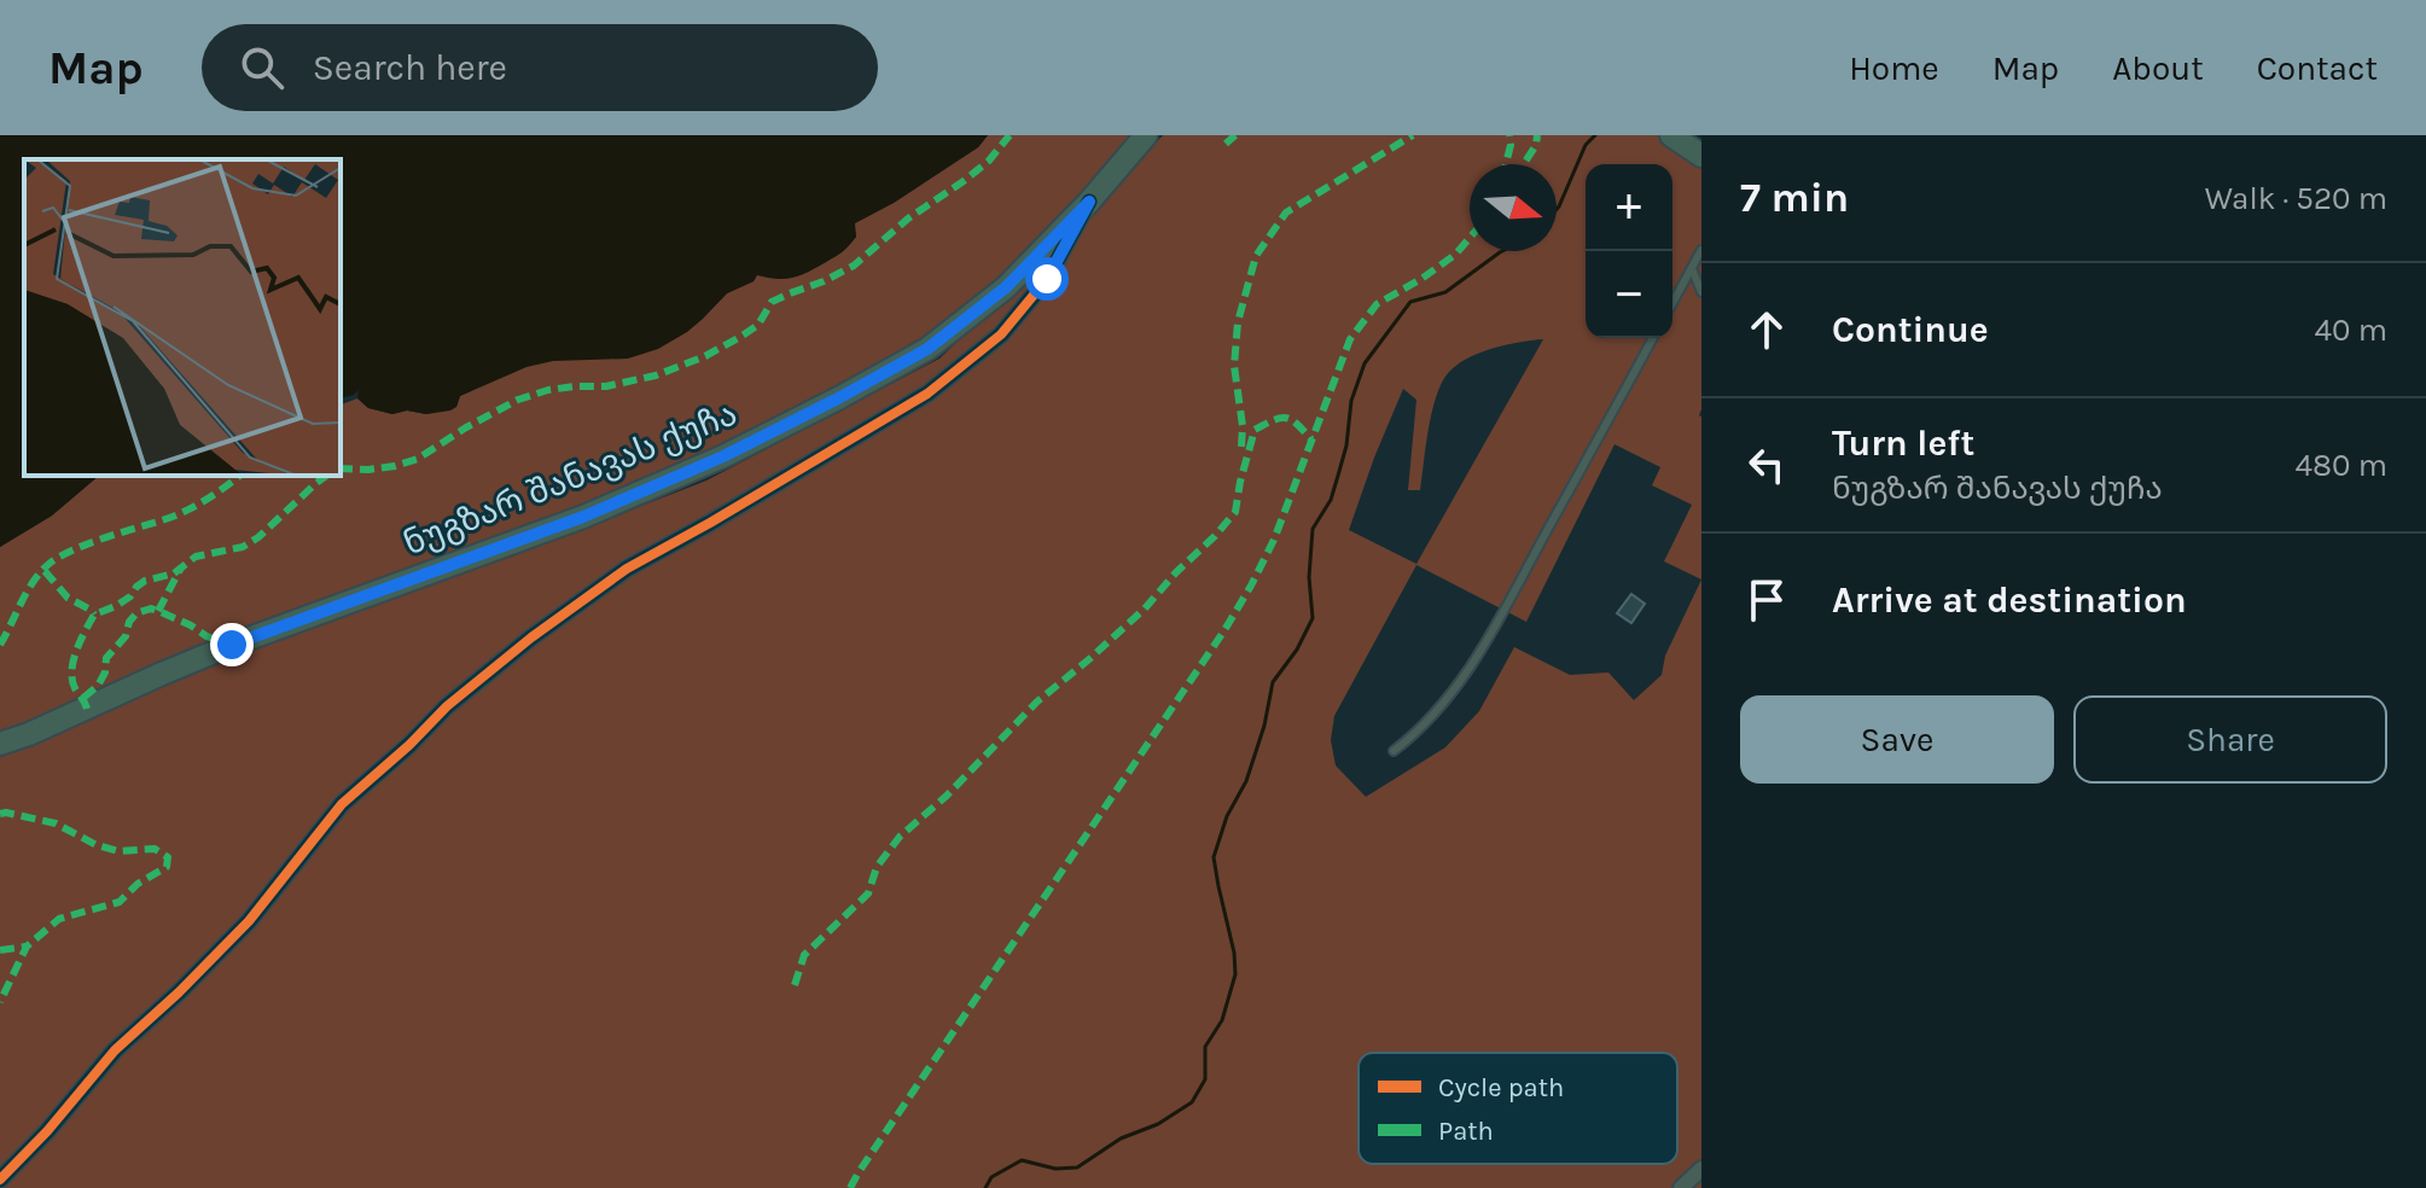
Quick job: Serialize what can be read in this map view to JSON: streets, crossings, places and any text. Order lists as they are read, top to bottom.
{
  "streets": {
    "main road": ["ნუგზარ შანავას ქუჩა"]
  },
  "legend": ["Cycle path", "Path"],
  "north": "right",
  "page": {
    "header": "Map",
    "search": "Search here",
    "nav": [
      "Home",
      "Map",
      "About",
      "Contact"
    ],
    "heading": ["7 min", "Walk · 520 m"],
    "map_buttons": ["+", "−"],
    "list": [
      ["Continue", "40 m"],
      ["Turn left", "ნუგზარ შანავას ქუჩა", "480 m"],
      "Arrive at destination"
    ],
    "buttons": ["Save", "Share"]
  }
}
